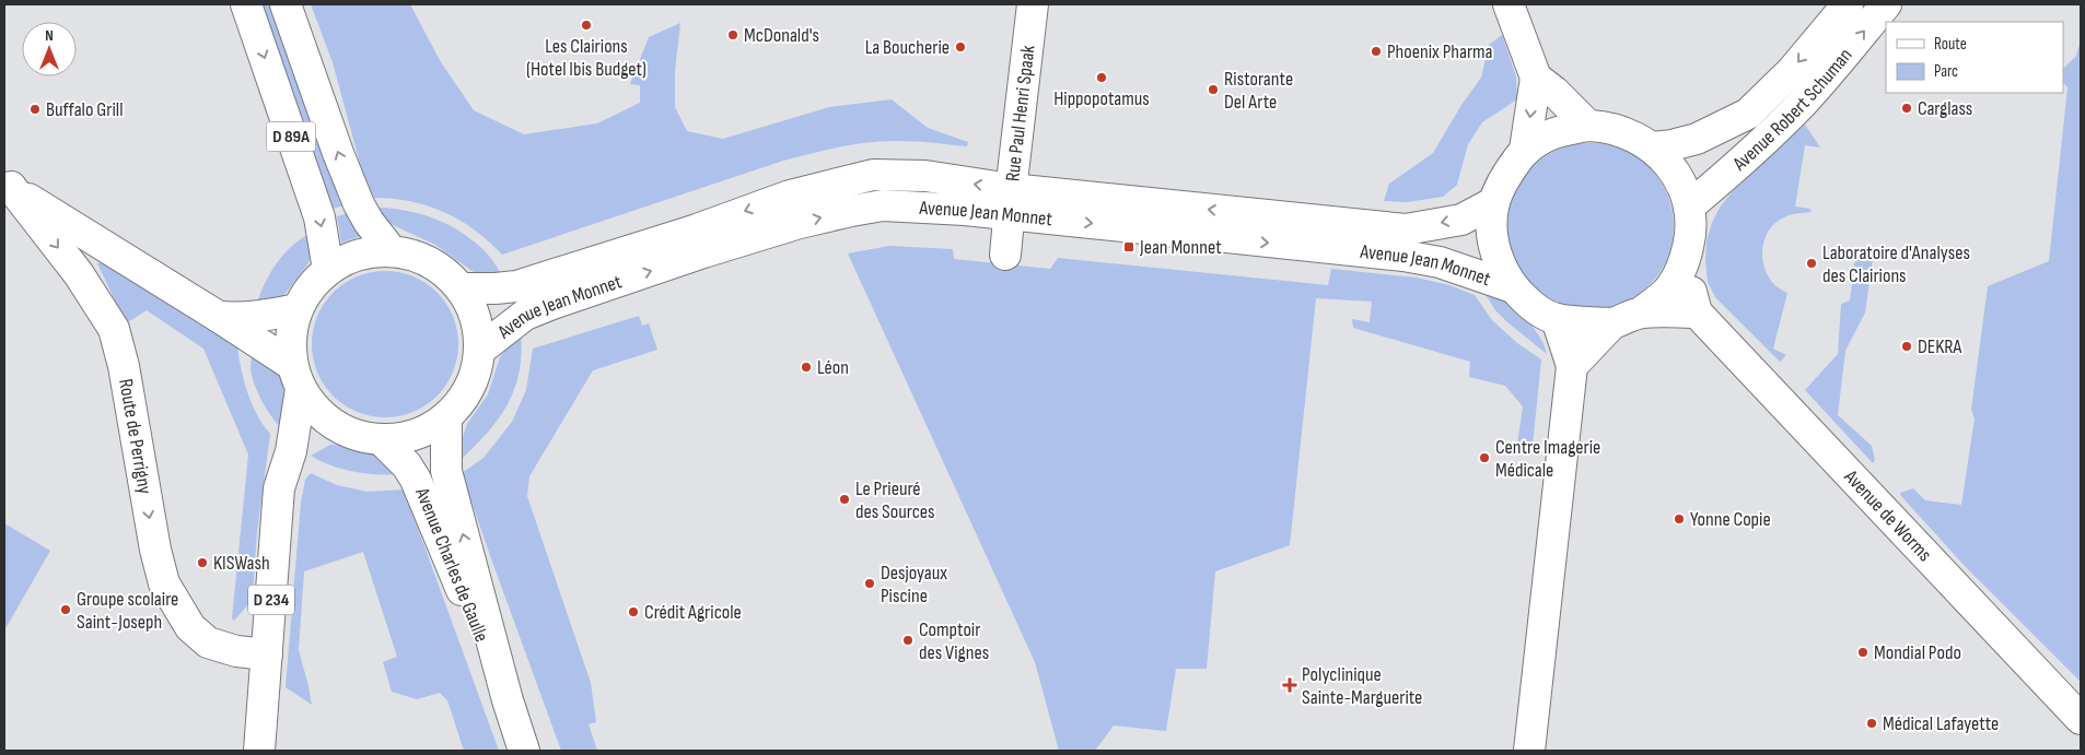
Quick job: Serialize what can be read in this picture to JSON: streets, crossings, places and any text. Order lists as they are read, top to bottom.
{
  "streets": {
    "street": [
      "Avenue Robert Schuman",
      "Rue Paul Henri Spaak",
      "D 89A",
      "Avenue Jean Monnet",
      "Route de Perrigny",
      "Avenue de Worms",
      "Avenue Charles de Gaulle",
      "D 234"
    ]
  },
  "crossings": [
    ["Rue Paul Henri Spaak", "Avenue Jean Monnet"],
    ["D 89A", "Avenue Jean Monnet"],
    ["D 89A", "Route de Perrigny"],
    ["D 89A", "Avenue Charles de Gaulle"],
    ["D 89A", "D 234"],
    ["Avenue Jean Monnet", "Route de Perrigny"],
    ["Avenue Jean Monnet", "Avenue Charles de Gaulle"],
    ["Avenue Jean Monnet", "D 234"],
    ["Route de Perrigny", "Avenue Charles de Gaulle"],
    ["Route de Perrigny", "D 234"],
    ["Avenue Charles de Gaulle", "D 234"]
  ],
  "places": {
    "other": [
      "Les Clairions (Hotel Ibis Budget)",
      "McDonald's",
      "La Boucherie",
      "Phoenix Pharma",
      "Hippopotamus",
      "Ristorante Del Arte",
      "Carglass",
      "Buffalo Grill",
      "Laboratoire d'Analyses des Clairions",
      "DEKRA",
      "Léon",
      "Centre Imagerie Médicale",
      "Le Prieuré des Sources",
      "Yonne Copie",
      "KISWash",
      "Desjoyaux Piscine",
      "Groupe scolaire Saint-Joseph",
      "Crédit Agricole",
      "Comptoir des Vignes",
      "Mondial Podo",
      "Médical Lafayette"
    ],
    "transit": ["Jean Monnet"],
    "health": ["Polyclinique Sainte-Marguerite"]
  },
  "legend": ["Route", "Parc"],
  "north": "top"
}
